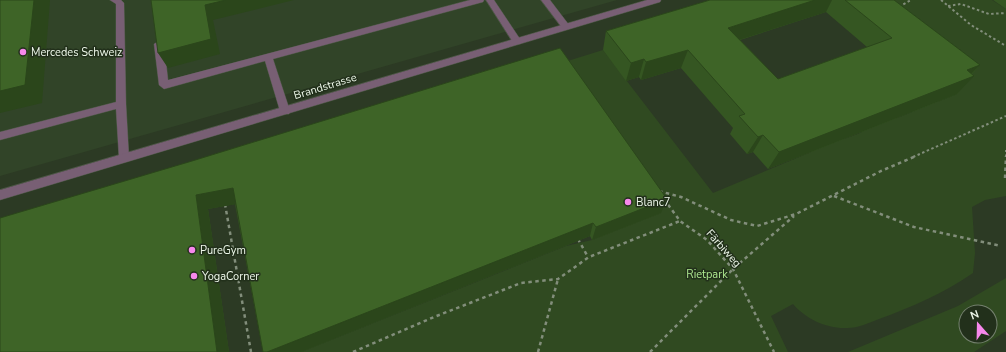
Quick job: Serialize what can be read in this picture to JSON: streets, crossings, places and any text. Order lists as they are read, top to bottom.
{
  "streets": {
    "street": ["Brandstrasse"],
    "path": ["Färbiweg"]
  },
  "parks": ["Rietpark"],
  "places": [
    "Mercedes Schweiz",
    "Blanc7",
    "PureGym",
    "YogaCorner"
  ],
  "north": "top"
}
